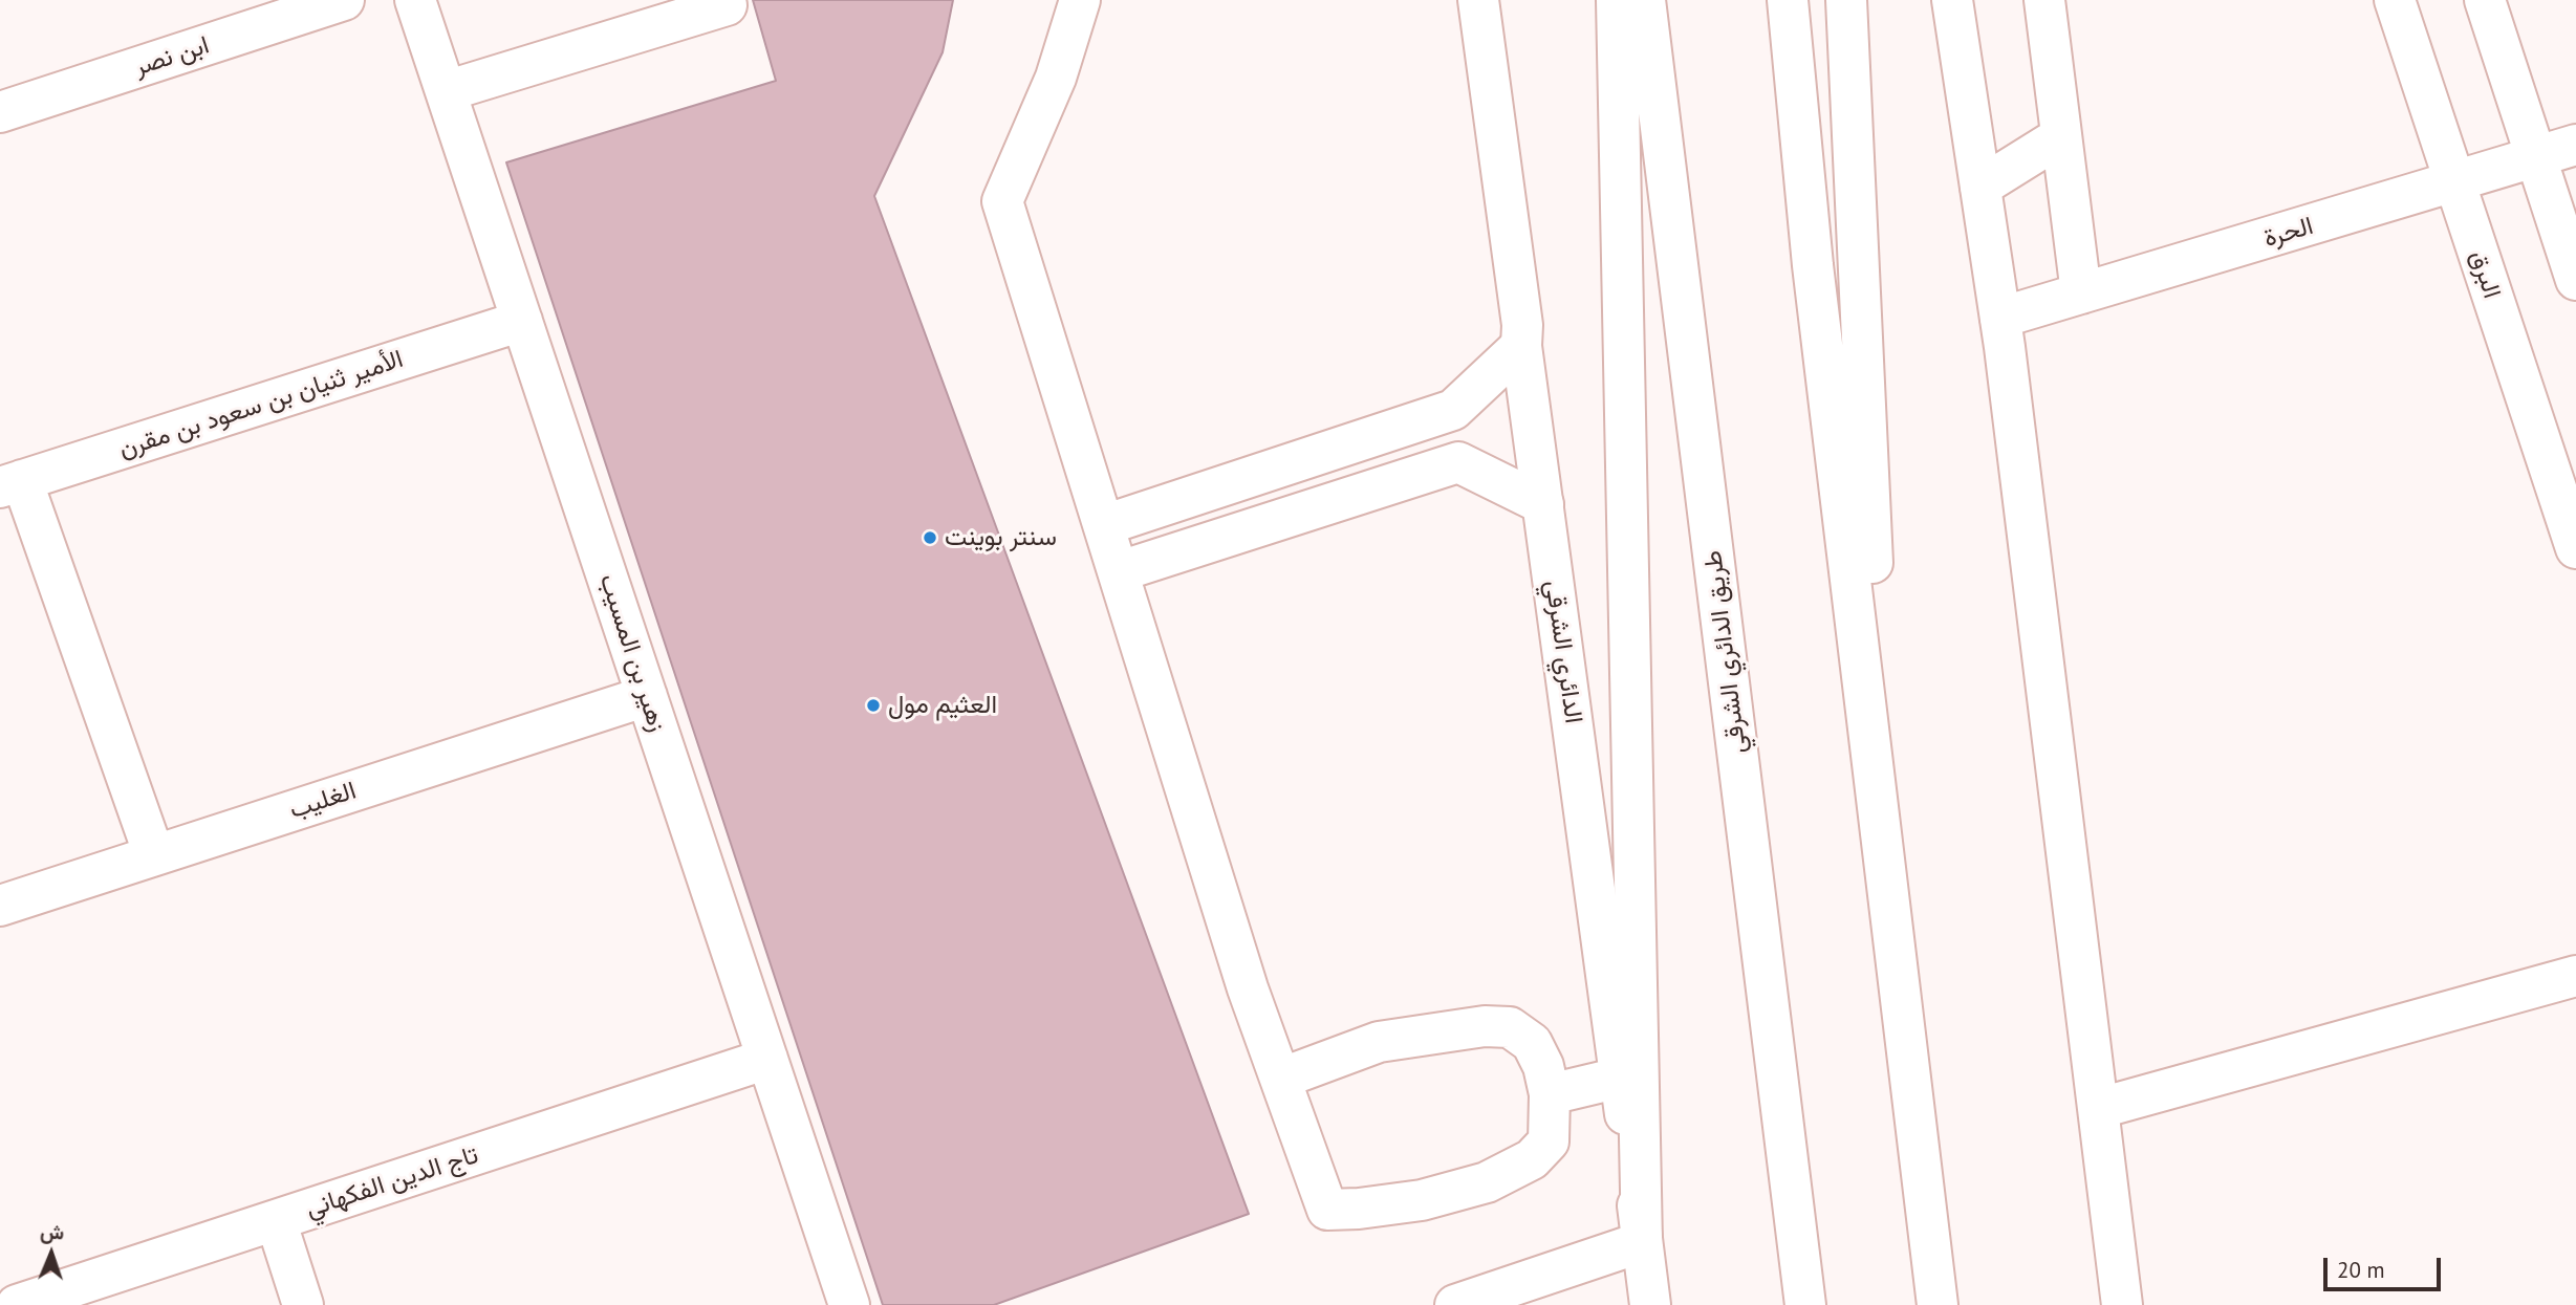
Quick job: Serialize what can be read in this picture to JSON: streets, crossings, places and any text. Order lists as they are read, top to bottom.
{
  "streets": {
    "main road": [
      "ابن نصر",
      "الحرة",
      "البرق",
      "الأمير ثنيان بن سعود بن مقرن",
      "الدائري الشرقي",
      "طريق الدائري الشرقي",
      "زهير بن المسيب",
      "الغليب",
      "تاج الدين الفكهاني"
    ]
  },
  "crossings": [
    ["الحرة", "البرق"],
    ["الأمير ثنيان بن سعود بن مقرن", "زهير بن المسيب"],
    ["زهير بن المسيب", "الغليب"],
    ["زهير بن المسيب", "تاج الدين الفكهاني"]
  ],
  "places": ["سنتر بوينت", "العثيم مول"],
  "scale_bar": "20 m",
  "north": "top"
}
